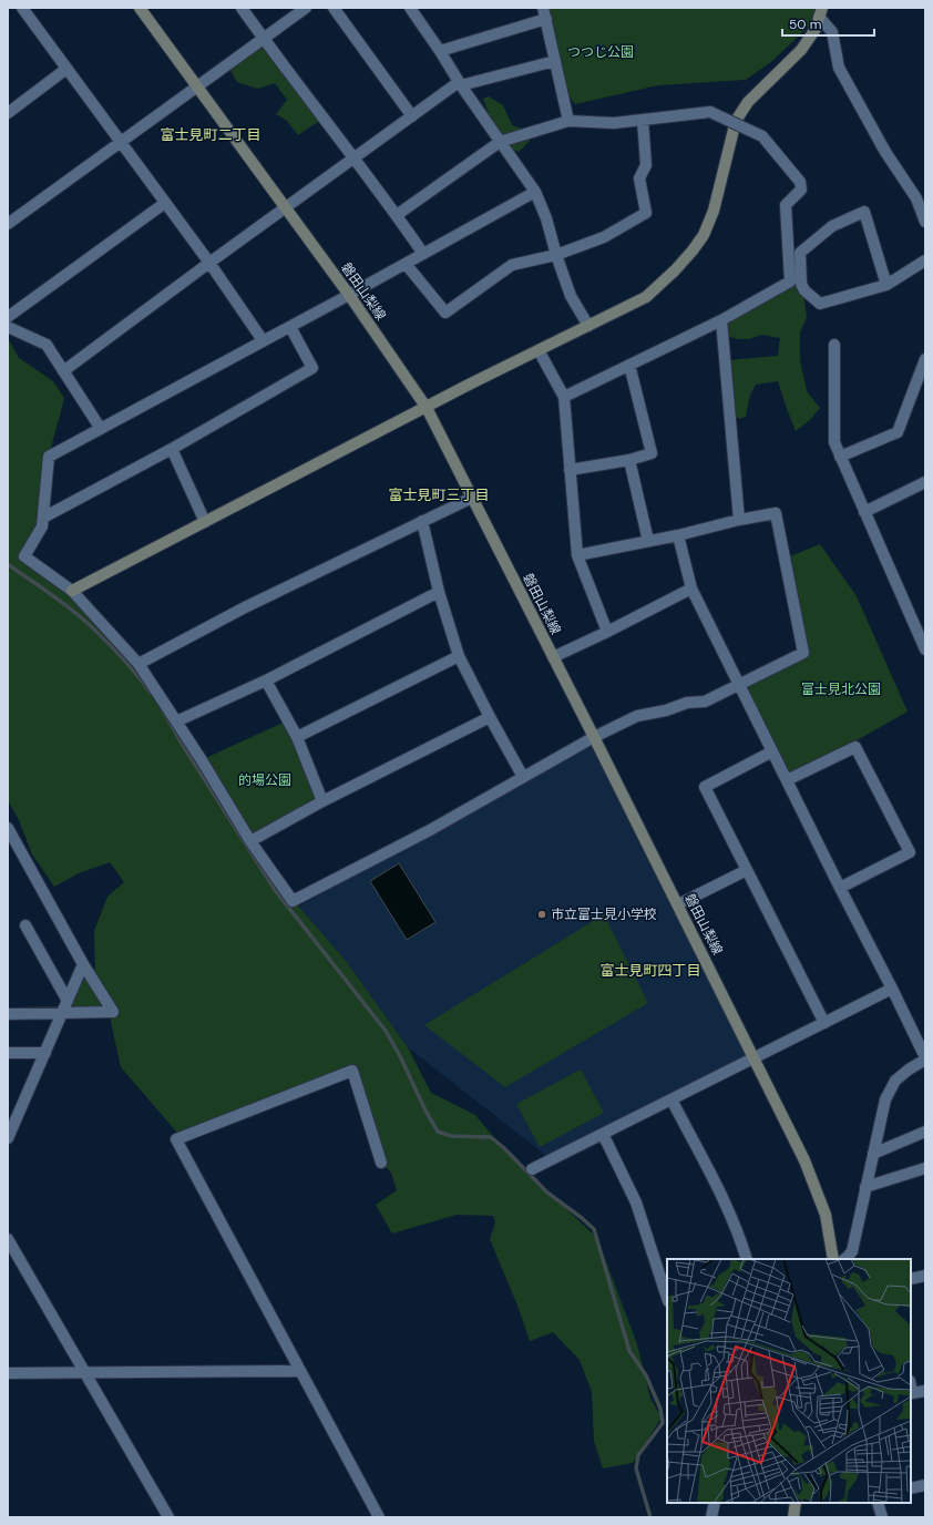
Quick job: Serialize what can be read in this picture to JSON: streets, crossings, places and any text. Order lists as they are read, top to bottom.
{
  "streets": {
    "main road": ["磐田山梨線"]
  },
  "districts": ["富士見町二丁目", "富士見町三丁目", "富士見町四丁目"],
  "parks": ["つつじ公園", "富士見北公園", "的場公園"],
  "places": ["市立富士見小学校"],
  "scale_bar": "50 m"
}
